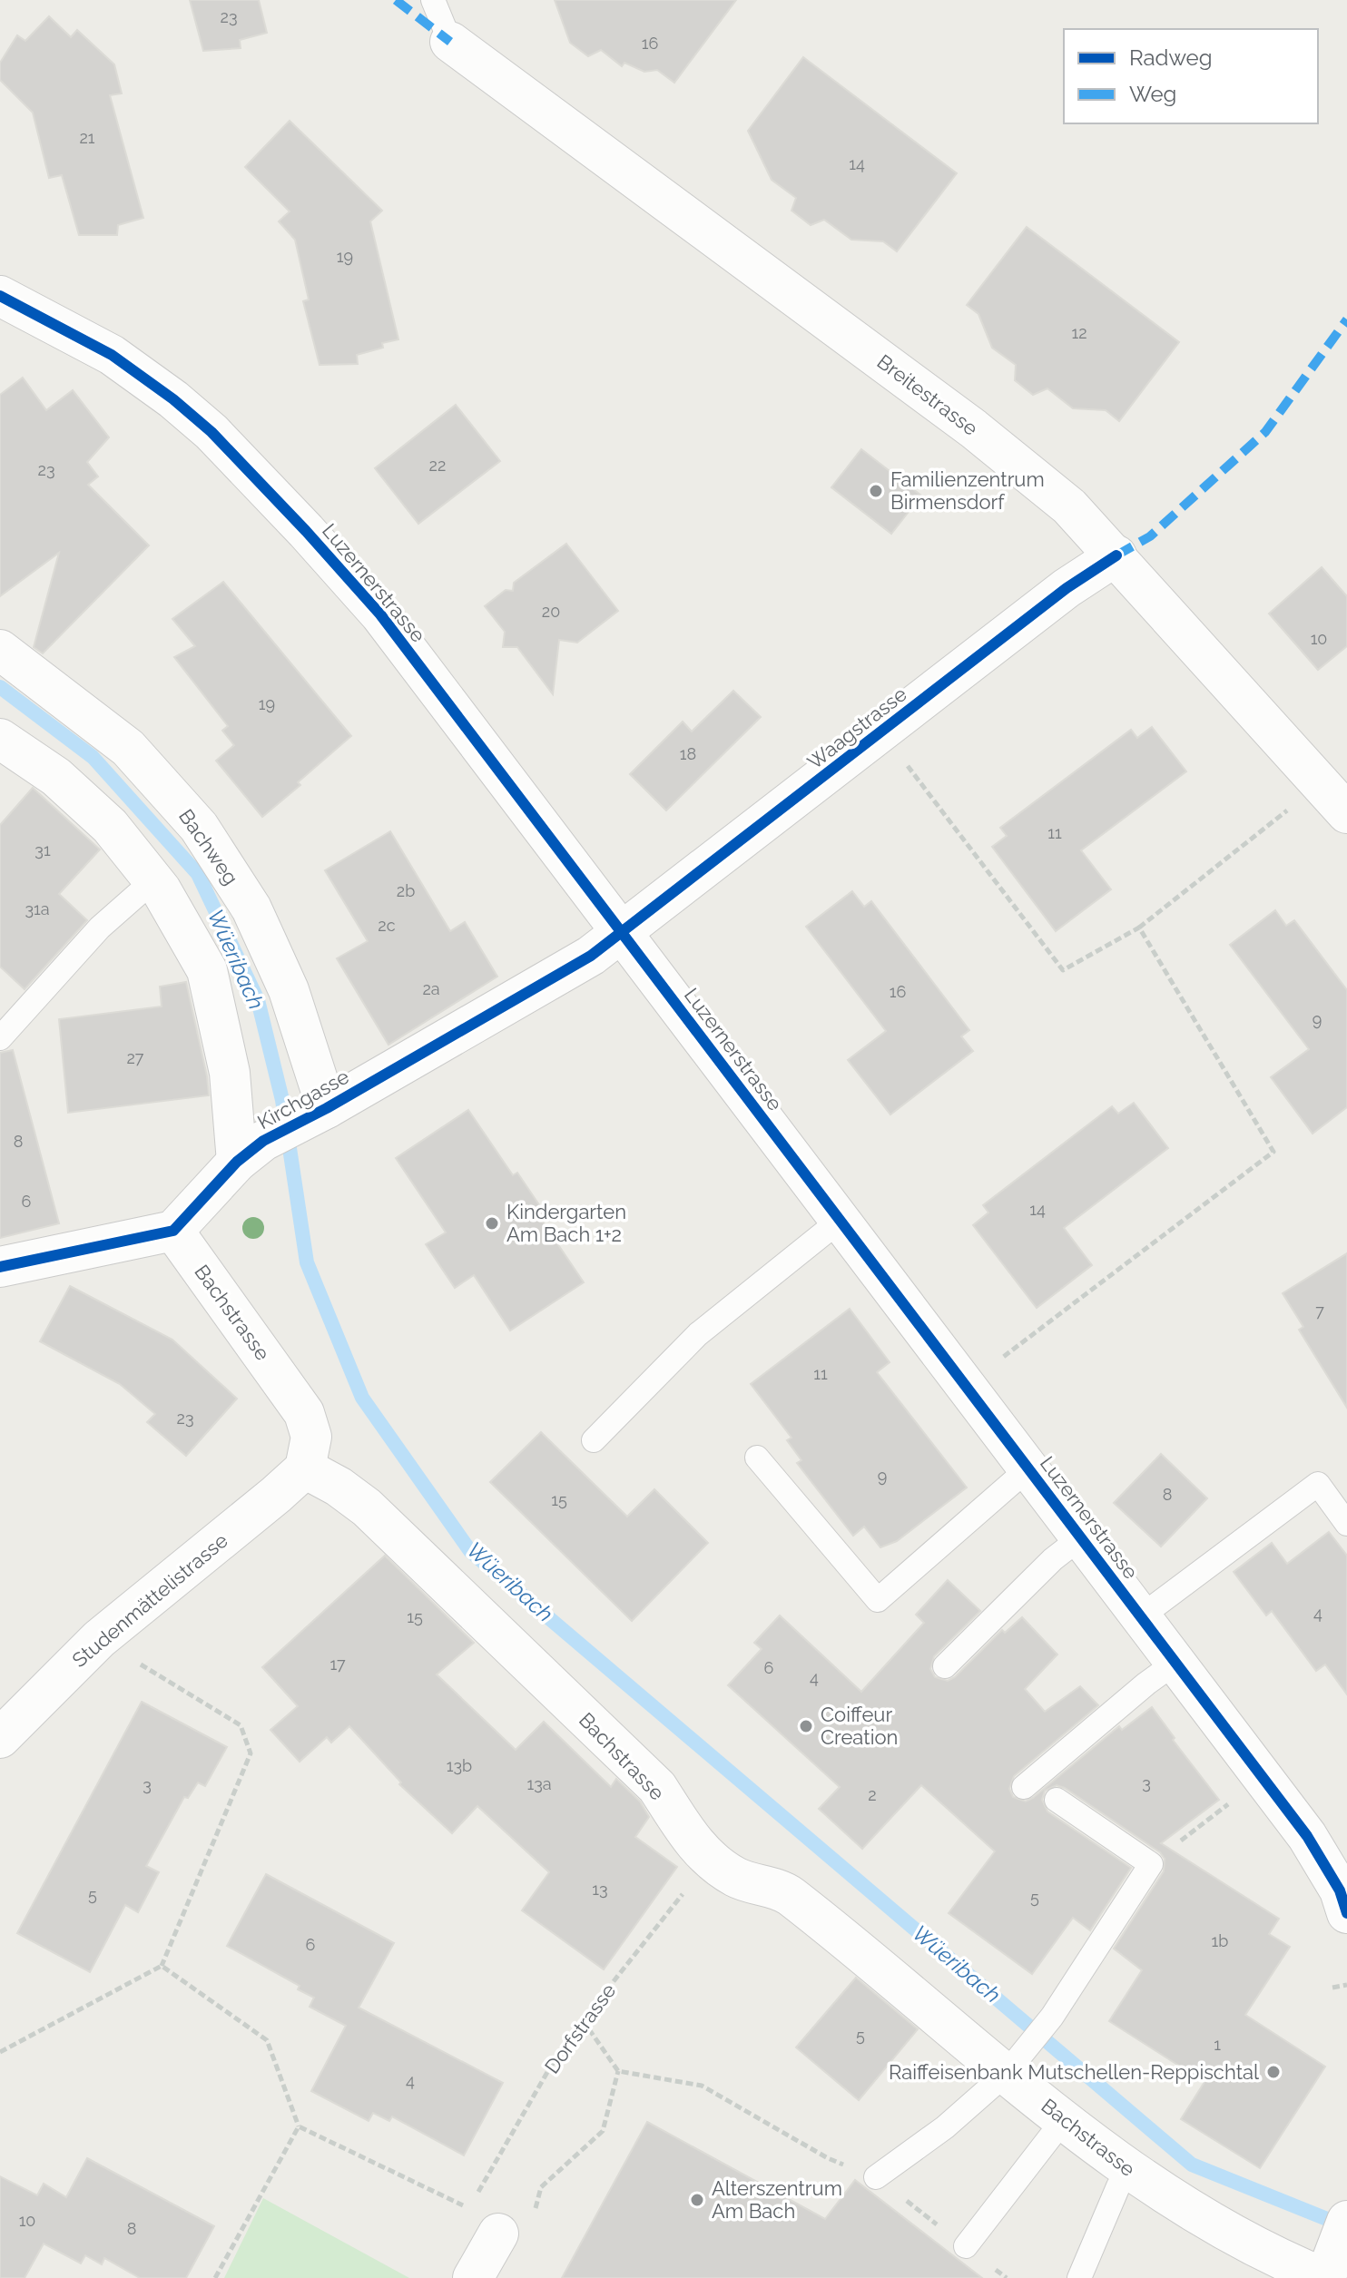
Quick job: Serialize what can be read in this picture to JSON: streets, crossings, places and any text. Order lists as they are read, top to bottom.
{
  "streets": {
    "street": [
      "Breitestrasse",
      "Luzernerstrasse",
      "Waagstrasse",
      "Bachweg",
      "Kirchgasse",
      "Bachstrasse",
      "Studenmättelistrasse"
    ],
    "path": ["Dorfstrasse"]
  },
  "crossings": [
    ["Breitestrasse", "Waagstrasse"],
    ["Luzernerstrasse", "Waagstrasse"],
    ["Luzernerstrasse", "Kirchgasse"],
    ["Waagstrasse", "Kirchgasse"],
    ["Bachweg", "Kirchgasse"],
    ["Kirchgasse", "Bachstrasse"],
    ["Bachstrasse", "Studenmättelistrasse"],
    ["Bachstrasse", "Dorfstrasse"]
  ],
  "water": ["Wüeribach"],
  "places": [
    "Familienzentrum Birmensdorf",
    "Kindergarten Am Bach 1+2",
    "Coiffeur Creation",
    "Raiffeisenbank Mutschellen-Reppischtal",
    "Alterszentrum Am Bach"
  ],
  "house_numbers": [
    "23",
    "16",
    "21",
    "14",
    "19",
    "12",
    "22",
    "23",
    "20",
    "10",
    "19",
    "18",
    "11",
    "31",
    "2b",
    "31a",
    "2c",
    "2a",
    "16",
    "9",
    "27",
    "8",
    "6",
    "14",
    "7",
    "11",
    "23",
    "9",
    "8",
    "15",
    "4",
    "15",
    "17",
    "6",
    "4",
    "13b",
    "3",
    "13a",
    "3",
    "2",
    "13",
    "5",
    "5",
    "1b",
    "6",
    "5",
    "1",
    "4",
    "10",
    "8"
  ],
  "legend": ["Radweg", "Weg"]
}
